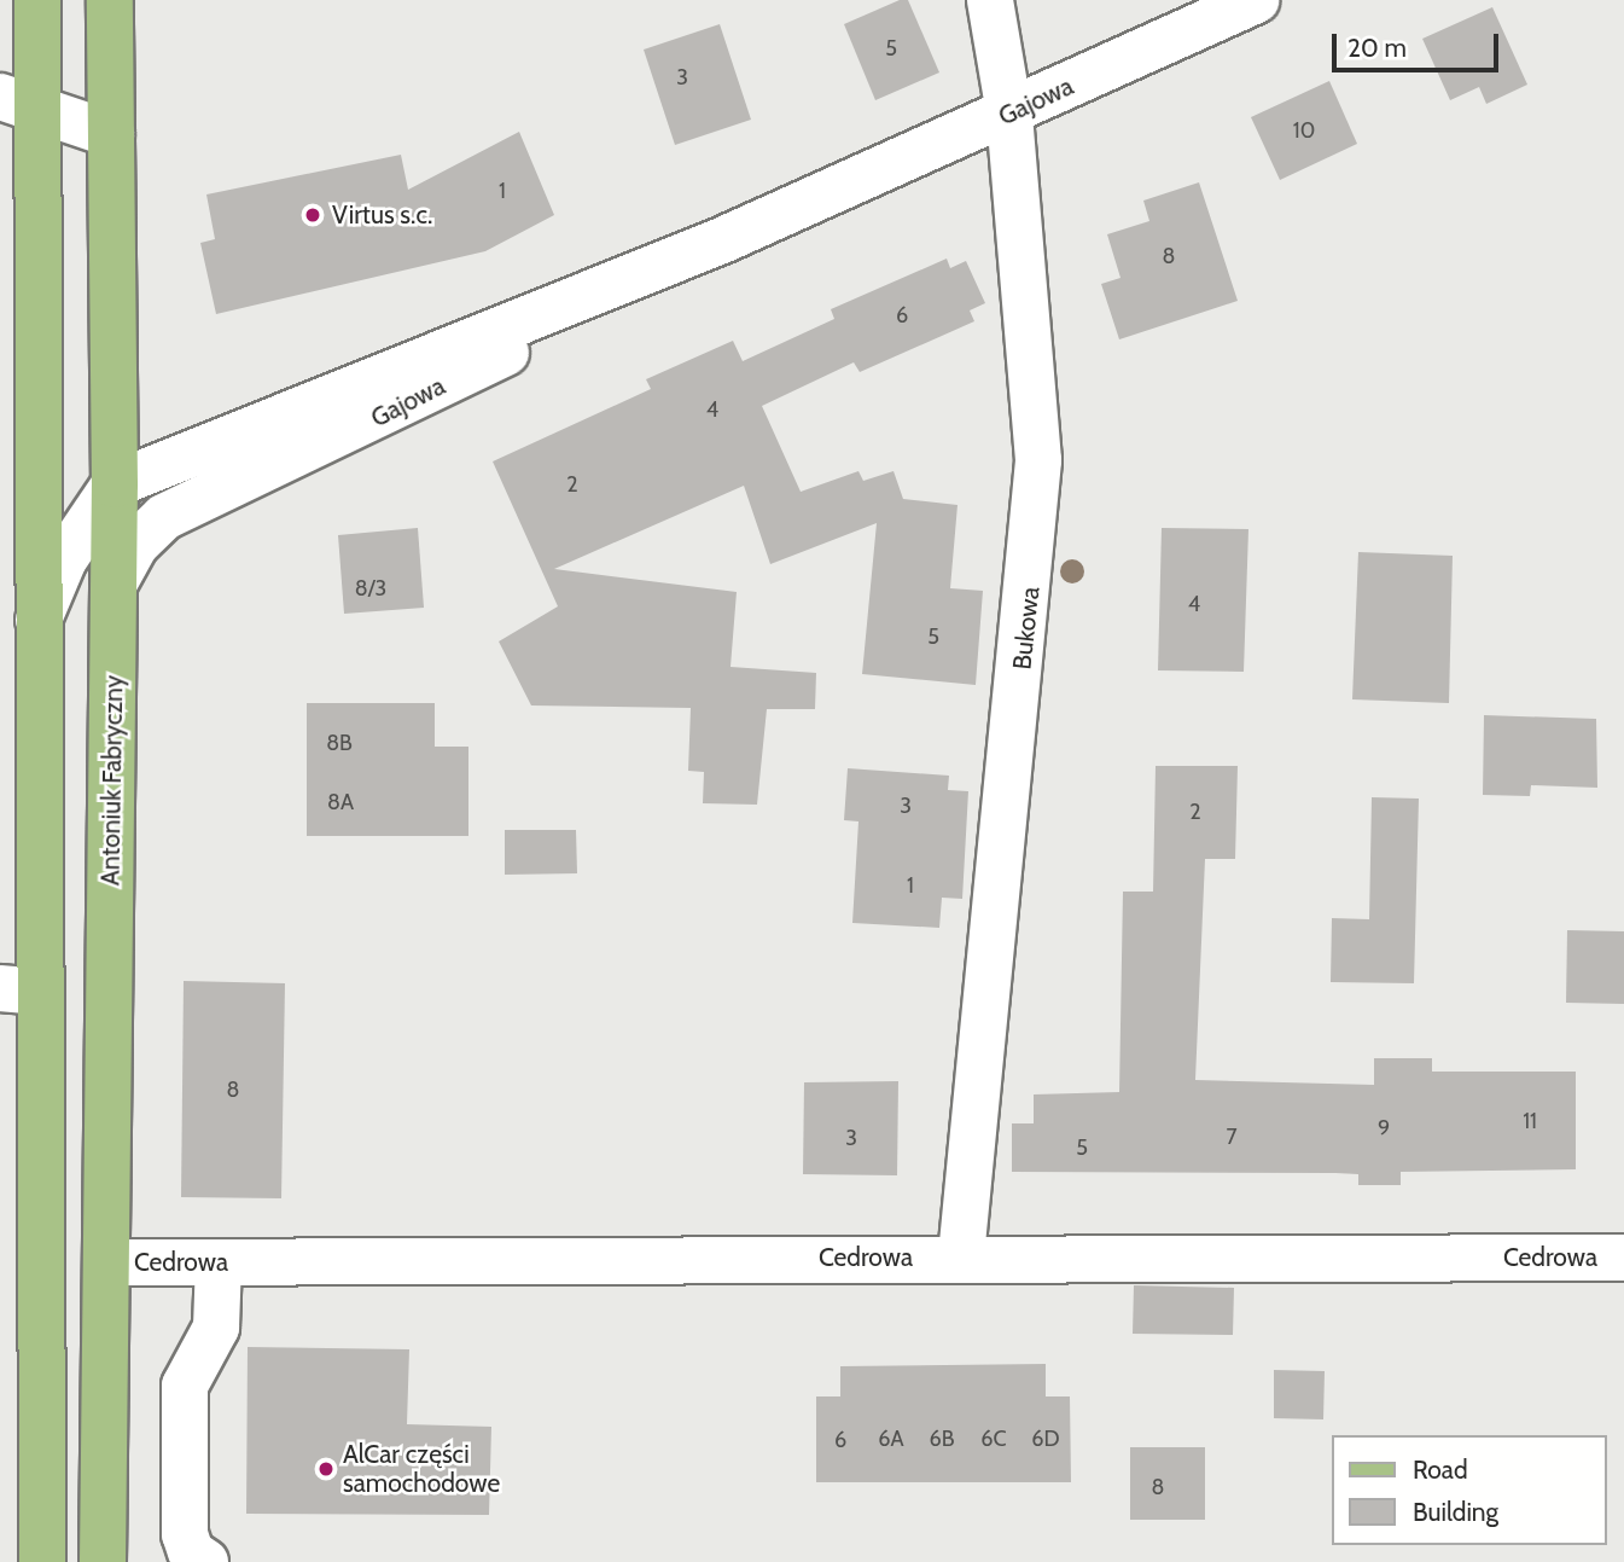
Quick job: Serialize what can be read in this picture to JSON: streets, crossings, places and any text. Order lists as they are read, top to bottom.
{
  "streets": {
    "main road": ["Antoniuk Fabryczny"],
    "street": ["Gajowa", "Bukowa", "Cedrowa"]
  },
  "crossings": [
    ["Gajowa", "Bukowa"],
    ["Gajowa", "Antoniuk Fabryczny"],
    ["Bukowa", "Cedrowa"],
    ["Antoniuk Fabryczny", "Cedrowa"]
  ],
  "places": ["Virtus s.c.", "AlCar części samochodowe"],
  "house_numbers": [
    "5",
    "3",
    "10",
    "1",
    "8",
    "6",
    "4",
    "2",
    "8/3",
    "4",
    "5",
    "8B",
    "8A",
    "3",
    "2",
    "1",
    "8",
    "11",
    "9",
    "7",
    "3",
    "5",
    "6A",
    "6B",
    "6C",
    "6D",
    "6",
    "8"
  ],
  "legend": ["Road", "Building"],
  "scale_bar": "20 m"
}
